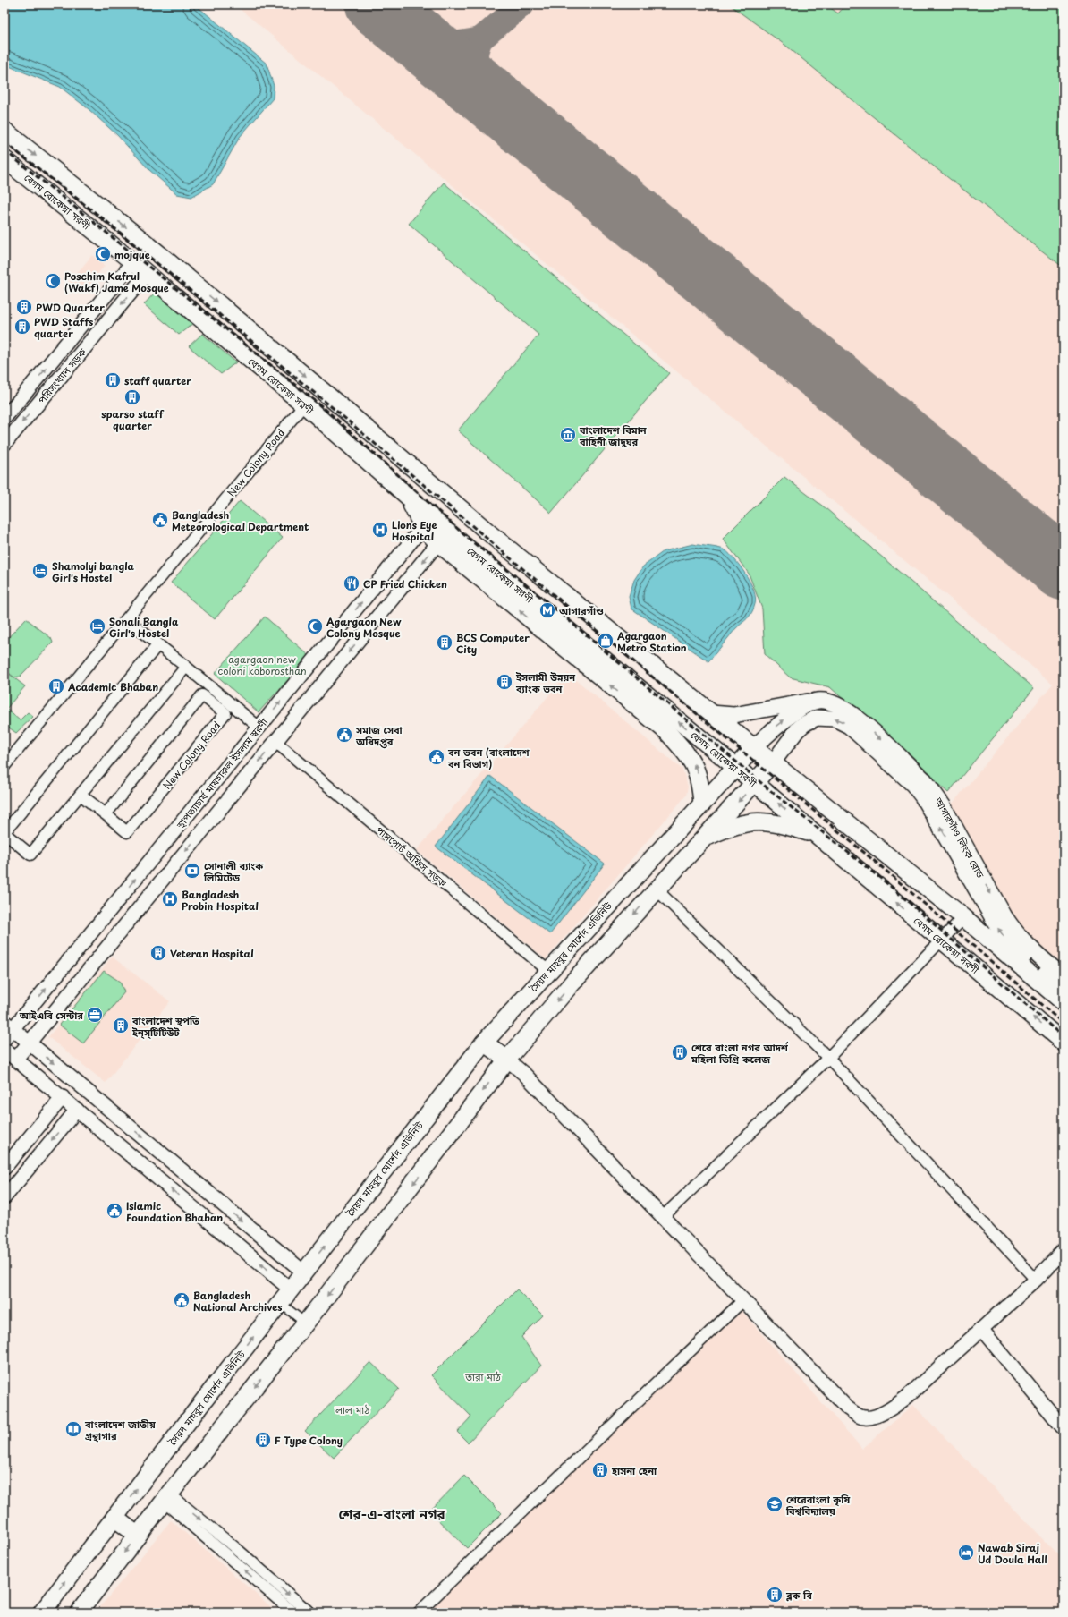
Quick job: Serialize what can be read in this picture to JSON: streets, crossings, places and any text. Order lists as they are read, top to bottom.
{
  "streets": {
    "main road": ["বেগম রোকেয়া সরণী", "আগারগাঁও লিংক রোড", "সৈয়দ মাহবুব মোর্শেদ এভিনিউ"],
    "street": [
      "পরিসংখ্যান সড়ক",
      "New Colony Road",
      "স্থাপত্যাচার্য মাযহারুল ইসলাম স্বরণী",
      "পাসপোর্ট অফিস সড়ক"
    ]
  },
  "crossings": [
    ["বেগম রোকেয়া সরণী", "পরিসংখ্যান সড়ক"],
    ["বেগম রোকেয়া সরণী", "New Colony Road"],
    ["বেগম রোকেয়া সরণী", "স্থাপত্যাচার্য মাযহারুল ইসলাম স্বরণী"],
    ["বেগম রোকেয়া সরণী", "সৈয়দ মাহবুব মোর্শেদ এভিনিউ"],
    ["পাসপোর্ট অফিস সড়ক", "সৈয়দ মাহবুব মোর্শেদ এভিনিউ"]
  ],
  "districts": ["শের-এ-বাংলা নগর"],
  "parks": ["agargaon new coloni koborosthan", "তারা মাঠ", "লাল মাঠ"],
  "places": {
    "mosque": ["mojque", "Poschim Kafrul (Wakf) Jame Mosque", "Agargaon New Colony Mosque"],
    "building": [
      "PWD Quarter",
      "PWD Staffs quarter",
      "staff quarter",
      "sparso staff quarter",
      "BCS Computer City",
      "ইসলামী উন্নয়ন ব্যাংক ভবন",
      "Academic Bhaban",
      "Veteran Hospital",
      "বাংলাদেশ স্থপতি ইন্‌স্‌টিটিউট",
      "শেরে বাংলা নগর আদর্শ মহিলা ডিগ্রি কলেজ",
      "F Type Colony",
      "হাসনা হেনা",
      "ব্লক বি"
    ],
    "museum": ["বাংলাদেশ বিমান বাহিনী জাদুঘর"],
    "public building": [
      "Bangladesh Meteorological Department",
      "সমাজ সেবা অধিদপ্তর",
      "বন ভবন (বাংলাদেশ বন বিভাগ)",
      "Islamic Foundation Bhaban",
      "Bangladesh National Archives"
    ],
    "hospital": ["Lions Eye Hospital", "Bangladesh Probin Hospital"],
    "hotel": ["Shamolyi bangla Girl's Hostel", "Sonali Bangla Girl's Hostel", "Nawab Siraj Ud Doula Hall"],
    "restaurant": ["CP Fried Chicken"],
    "metro station": ["আগারগাঁও"],
    "shop": ["Agargaon Metro Station"],
    "bank": ["সোনালী ব্যাংক লিমিটেড"],
    "office": ["আইএবি সেন্টার"],
    "library": ["বাংলাদেশ জাতীয় গ্রন্থাগার"],
    "school or university": ["শেরেবাংলা কৃষি বিশ্ববিদ্যালয়"]
  }
}
